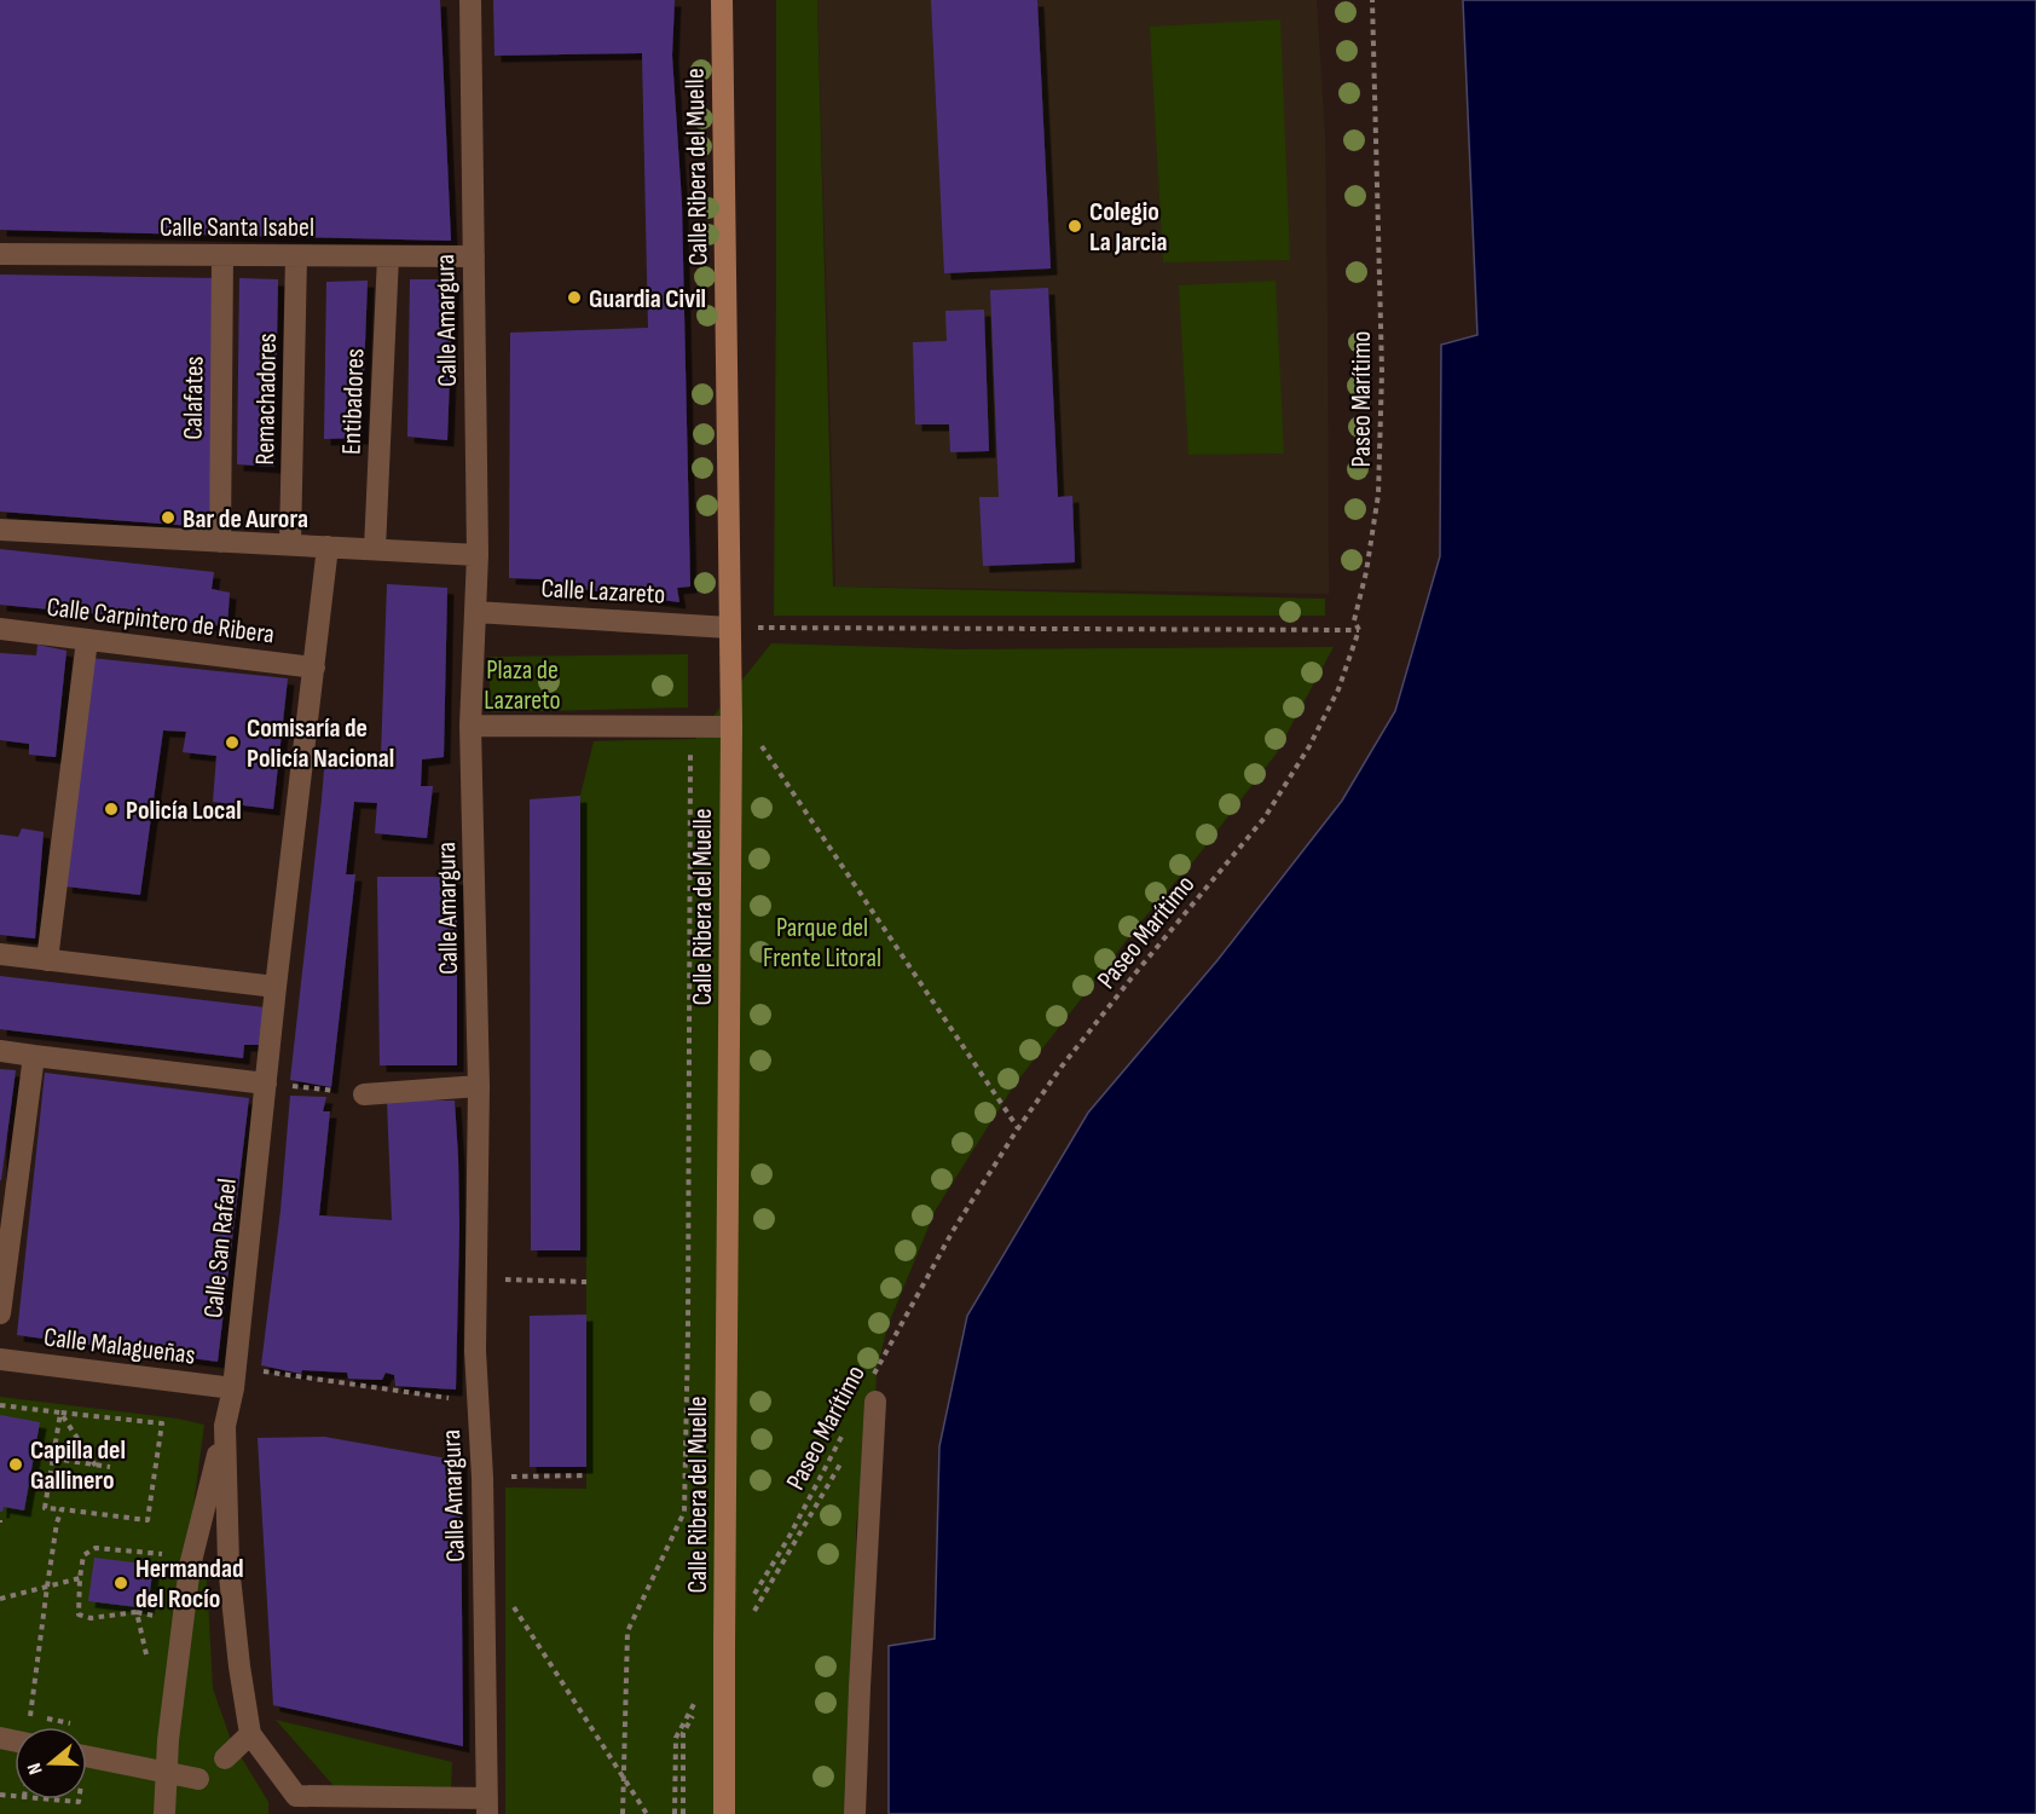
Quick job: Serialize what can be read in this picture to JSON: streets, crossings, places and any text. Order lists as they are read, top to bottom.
{
  "streets": {
    "street": [
      "Calle Ribera del Muelle",
      "Calle Santa Isabel",
      "Calle Amargura",
      "Calafates",
      "Remachadores",
      "Entibadores",
      "Calle Lazareto",
      "Calle Carpintero de Ribera",
      "Calle San Rafael",
      "Calle Malagueñas"
    ],
    "path": ["Paseo Marítimo"]
  },
  "crossings": [
    ["Calle Ribera del Muelle", "Calle Lazareto"],
    ["Calle Santa Isabel", "Calle Amargura"],
    ["Calle Santa Isabel", "Calafates"],
    ["Calle Santa Isabel", "Remachadores"],
    ["Calle Santa Isabel", "Entibadores"],
    ["Calle Amargura", "Calle Lazareto"],
    ["Calle Amargura", "Calle San Rafael"],
    ["Calle Carpintero de Ribera", "Calle San Rafael"],
    ["Calle San Rafael", "Calle Malagueñas"]
  ],
  "parks": ["Plaza de Lazareto", "Parque del Frente Litoral"],
  "places": [
    "Colegio La Jarcia",
    "Guardia Civil",
    "Bar de Aurora",
    "Comisaría de Policía Nacional",
    "Policía Local",
    "Capilla del Gallinero",
    "Hermandad del Rocío"
  ],
  "north": "left"
}
